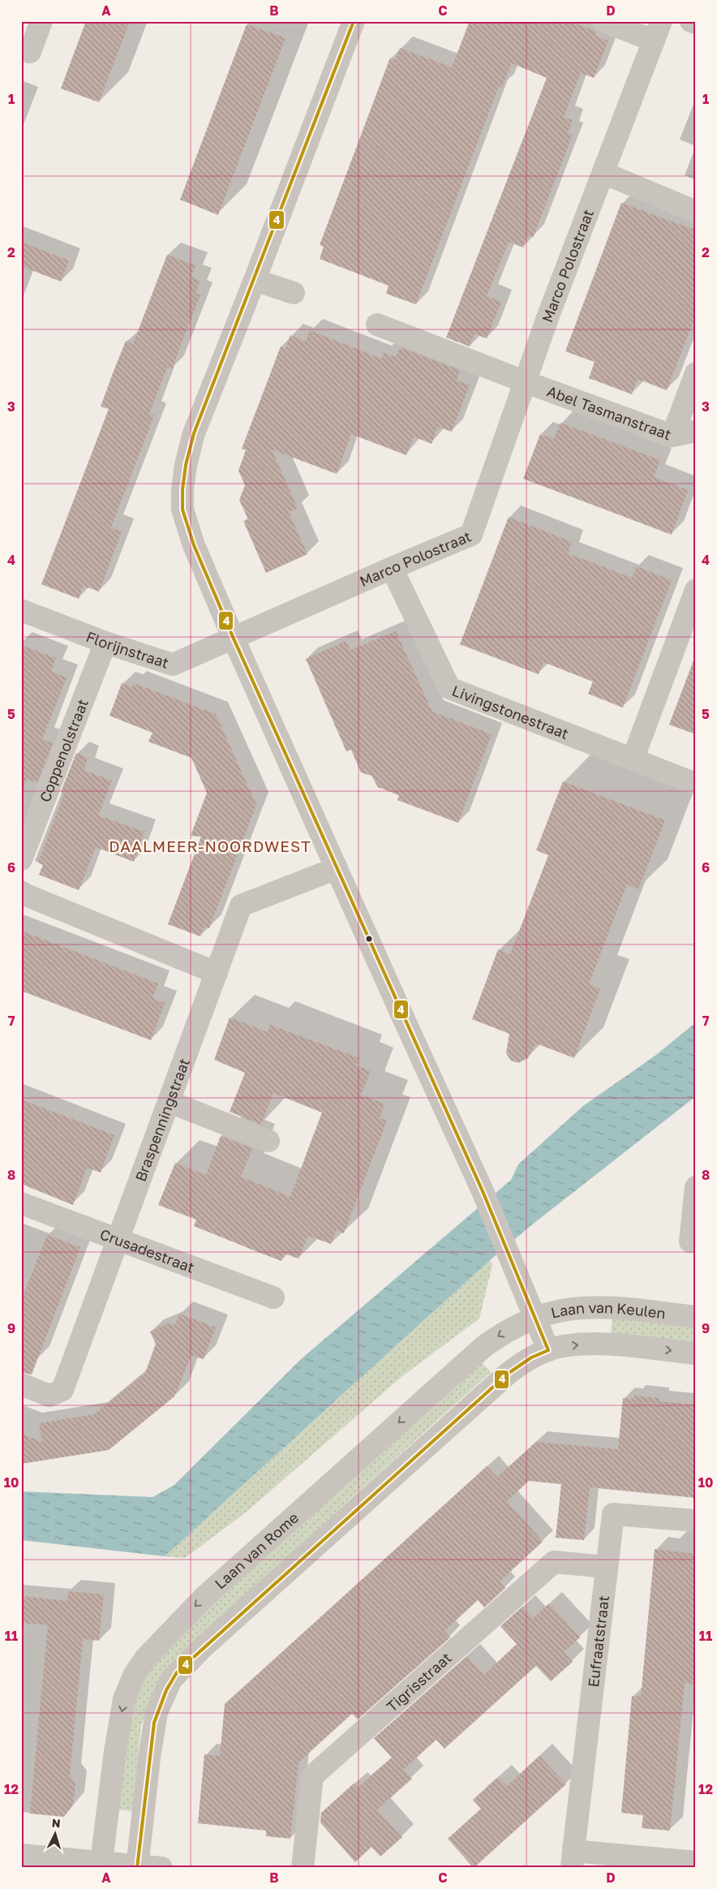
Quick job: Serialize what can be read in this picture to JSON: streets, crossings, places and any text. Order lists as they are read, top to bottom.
{
  "streets": {
    "street": [
      "Marco Polostraat",
      "Abel Tasmanstraat",
      "Florijnstraat",
      "Livingstonestraat",
      "Coppenolstraat",
      "Braspenningstraat",
      "Crusadestraat",
      "Laan van Keulen",
      "Laan van Rome",
      "Eufraatstraat",
      "Tigrisstraat"
    ]
  },
  "crossings": [
    ["Marco Polostraat", "Abel Tasmanstraat"],
    ["Marco Polostraat", "Florijnstraat"],
    ["Marco Polostraat", "Livingstonestraat"],
    ["Florijnstraat", "Coppenolstraat"],
    ["Braspenningstraat", "Crusadestraat"],
    ["Laan van Keulen", "Laan van Rome"],
    ["Eufraatstraat", "Tigrisstraat"]
  ],
  "districts": ["DAALMEER-NOORDWEST"],
  "lines": ["transit line 4"],
  "north": "top",
  "grid": {
    "columns": [
      "A",
      "B",
      "C",
      "D"
    ],
    "rows": [
      "1",
      "2",
      "3",
      "4",
      "5",
      "6",
      "7",
      "8",
      "9",
      "10",
      "11",
      "12"
    ]
  }
}
